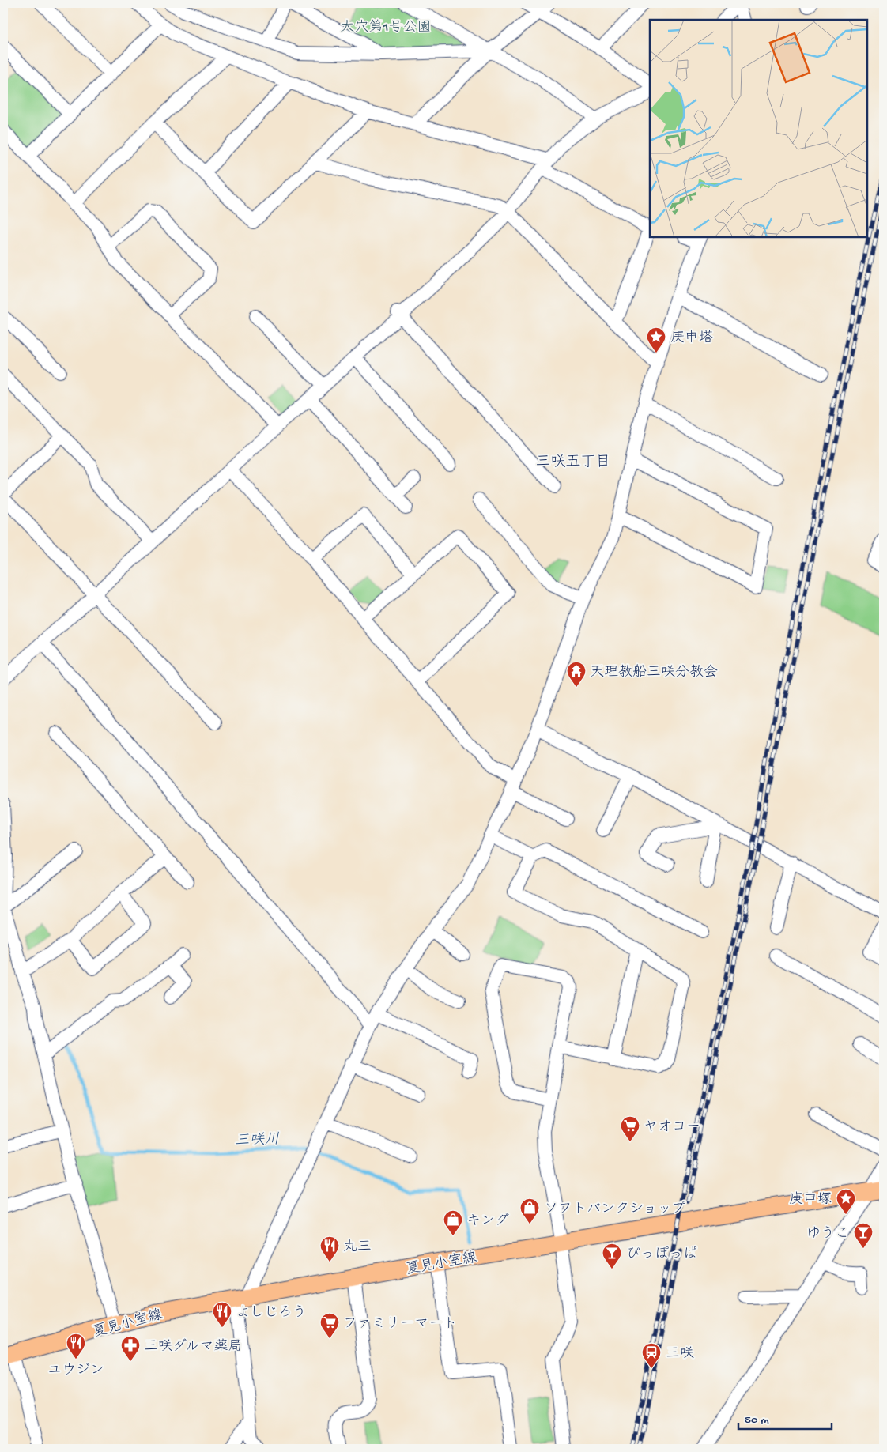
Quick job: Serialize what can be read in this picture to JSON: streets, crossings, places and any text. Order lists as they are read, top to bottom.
{
  "streets": {
    "main road": ["夏見小室線"]
  },
  "districts": ["三咲五丁目"],
  "water": ["三咲川"],
  "parks": ["大穴第1号公園"],
  "places": {
    "place": ["庚申塔", "庚申塚"],
    "temple": ["天理教船三咲分教会"],
    "supermarket": ["ヤオコー", "ファミリーマート"],
    "shop": ["ソフトバンクショップ", "キング"],
    "bar": ["ゆうこ", "ぴっぽっぱ"],
    "restaurant": ["丸三", "よしじろう", "ユウジン"],
    "pharmacy": ["三咲ダルマ薬局"],
    "station": ["三咲"]
  },
  "scale_bar": "50 m"
}
